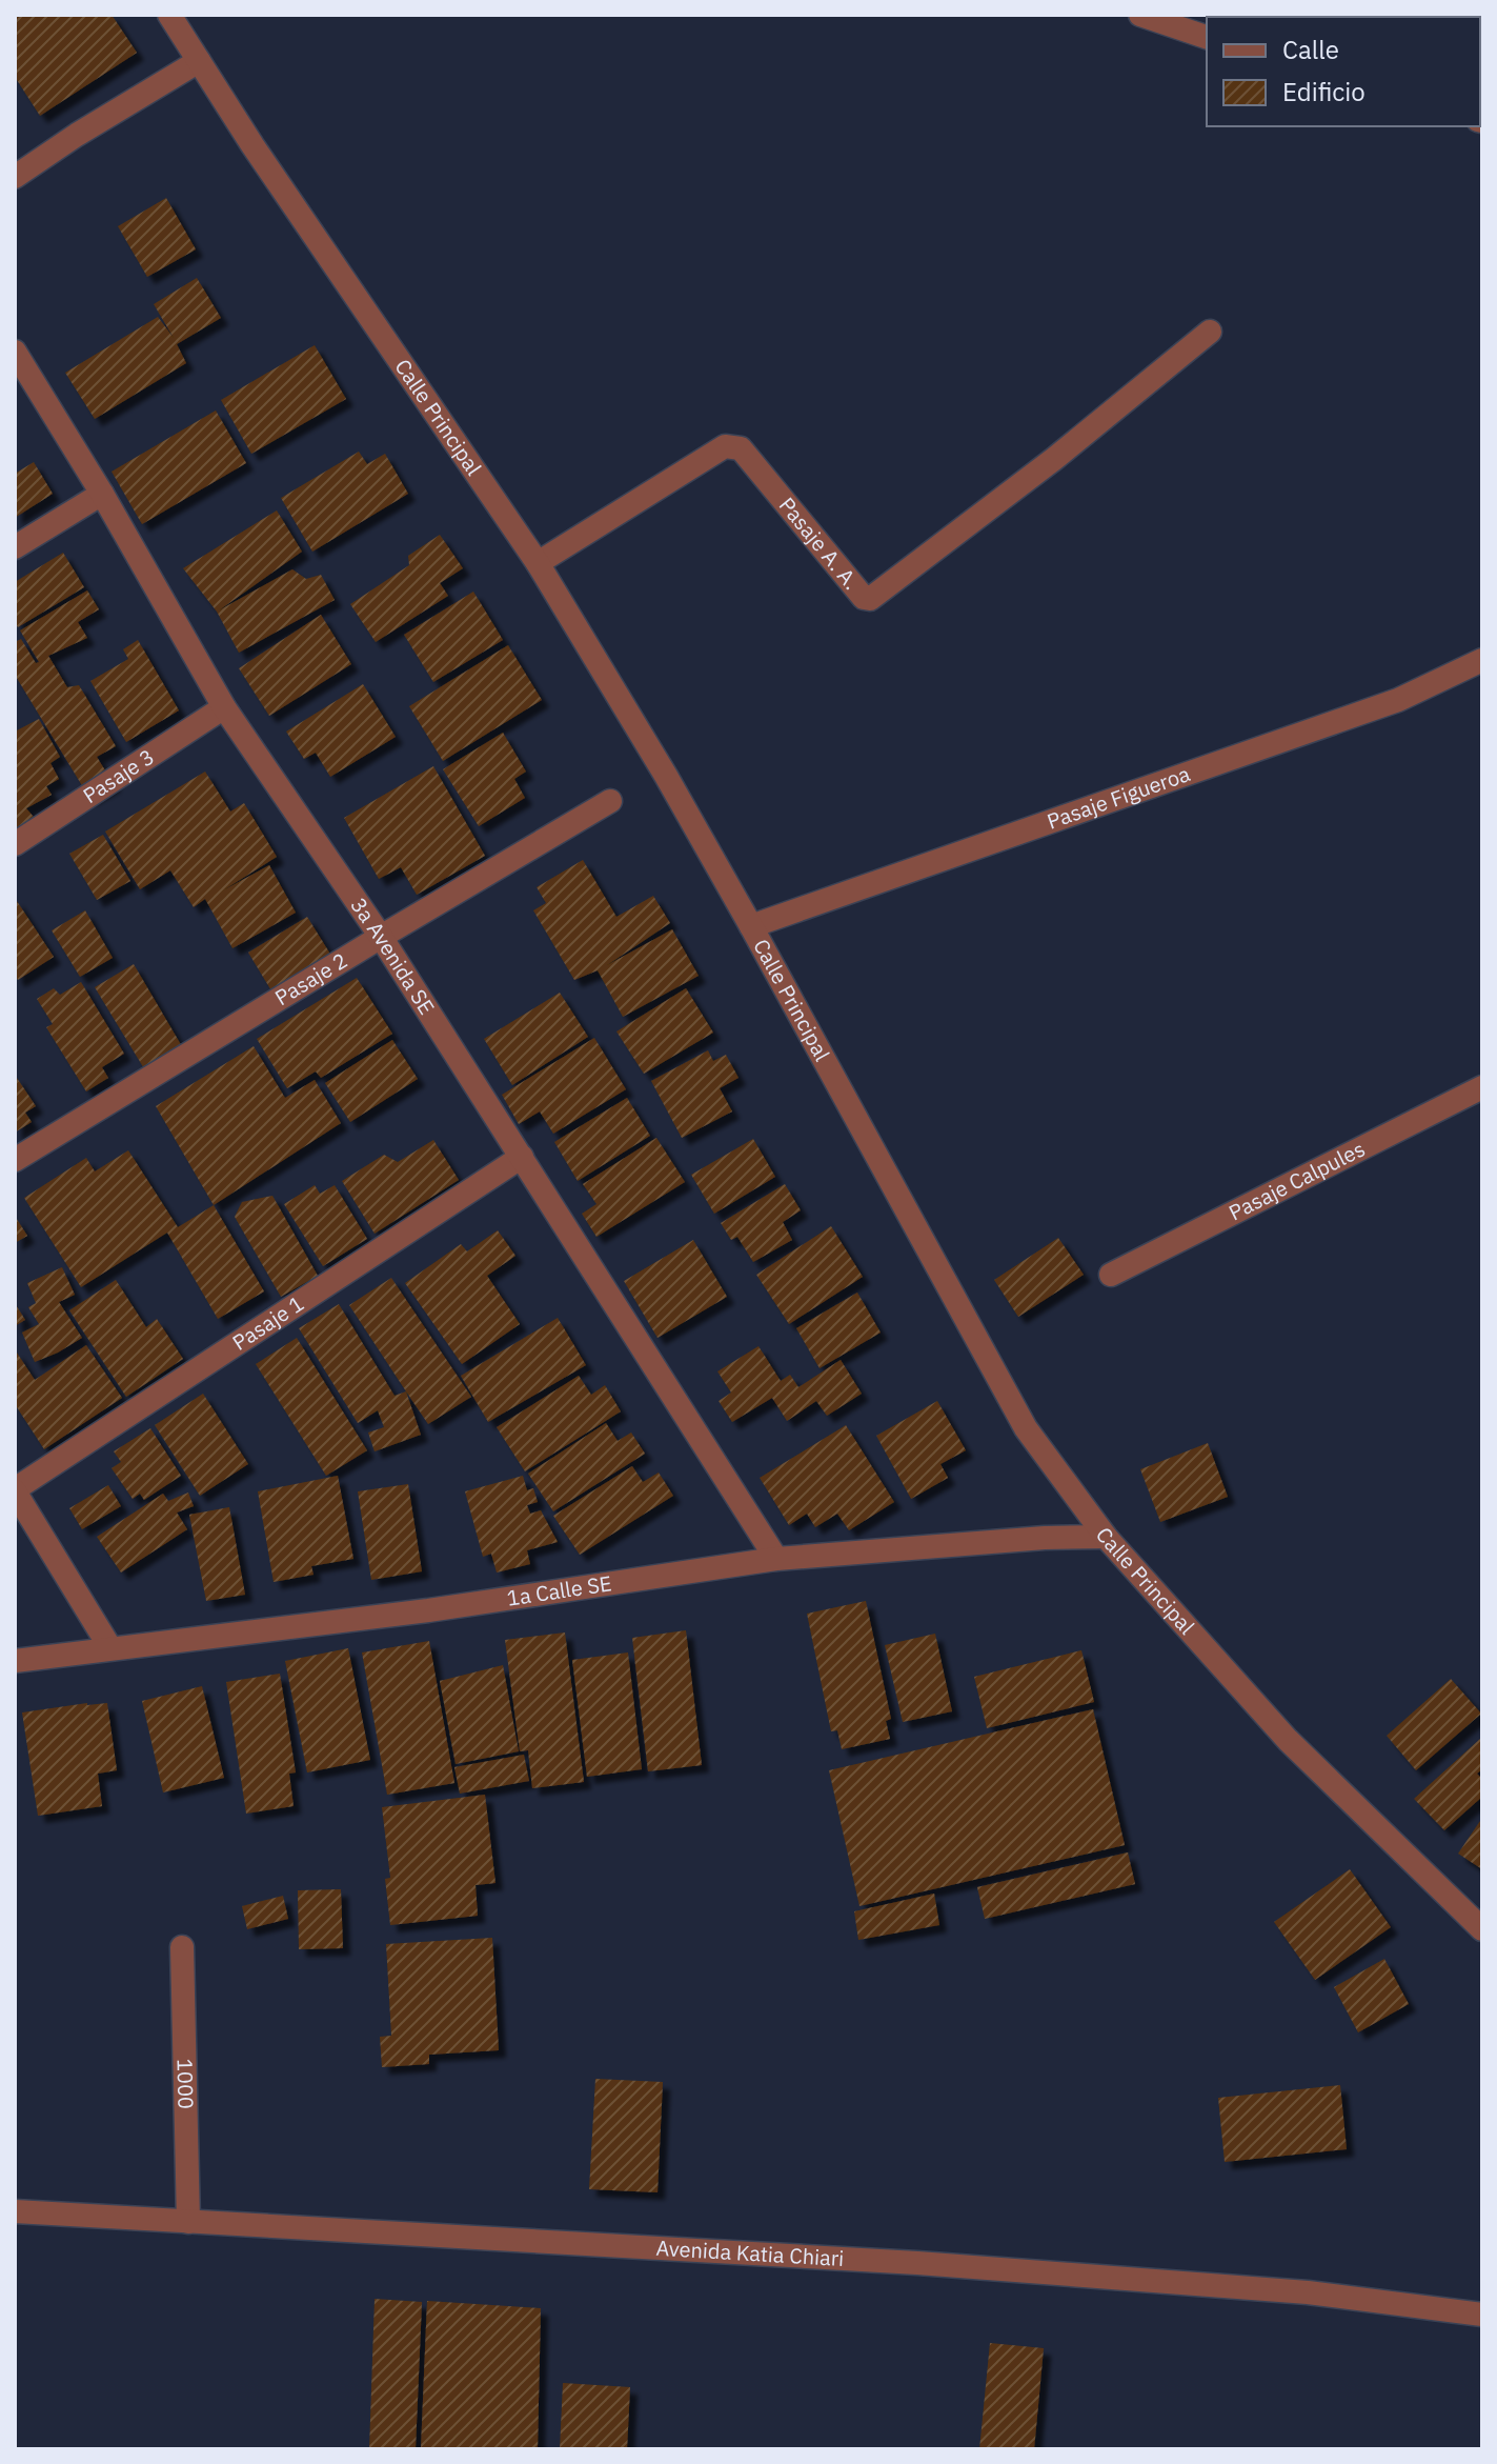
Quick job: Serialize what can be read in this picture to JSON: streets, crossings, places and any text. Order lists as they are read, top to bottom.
{
  "streets": {
    "street": [
      "Calle Principal",
      "Pasaje A. A.",
      "Pasaje 3",
      "Pasaje Figueroa",
      "3a Avenida SE",
      "Pasaje 2",
      "Pasaje Calpules",
      "Pasaje 1",
      "1a Calle SE",
      "1000",
      "Avenida Katia Chiari"
    ]
  },
  "crossings": [
    ["Calle Principal", "Pasaje A. A."],
    ["Calle Principal", "Pasaje Figueroa"],
    ["Calle Principal", "1a Calle SE"],
    ["Pasaje 3", "3a Avenida SE"],
    ["3a Avenida SE", "Pasaje 2"],
    ["3a Avenida SE", "Pasaje 1"],
    ["3a Avenida SE", "1a Calle SE"],
    ["1000", "Avenida Katia Chiari"]
  ],
  "legend": ["Calle", "Edificio"]
}
